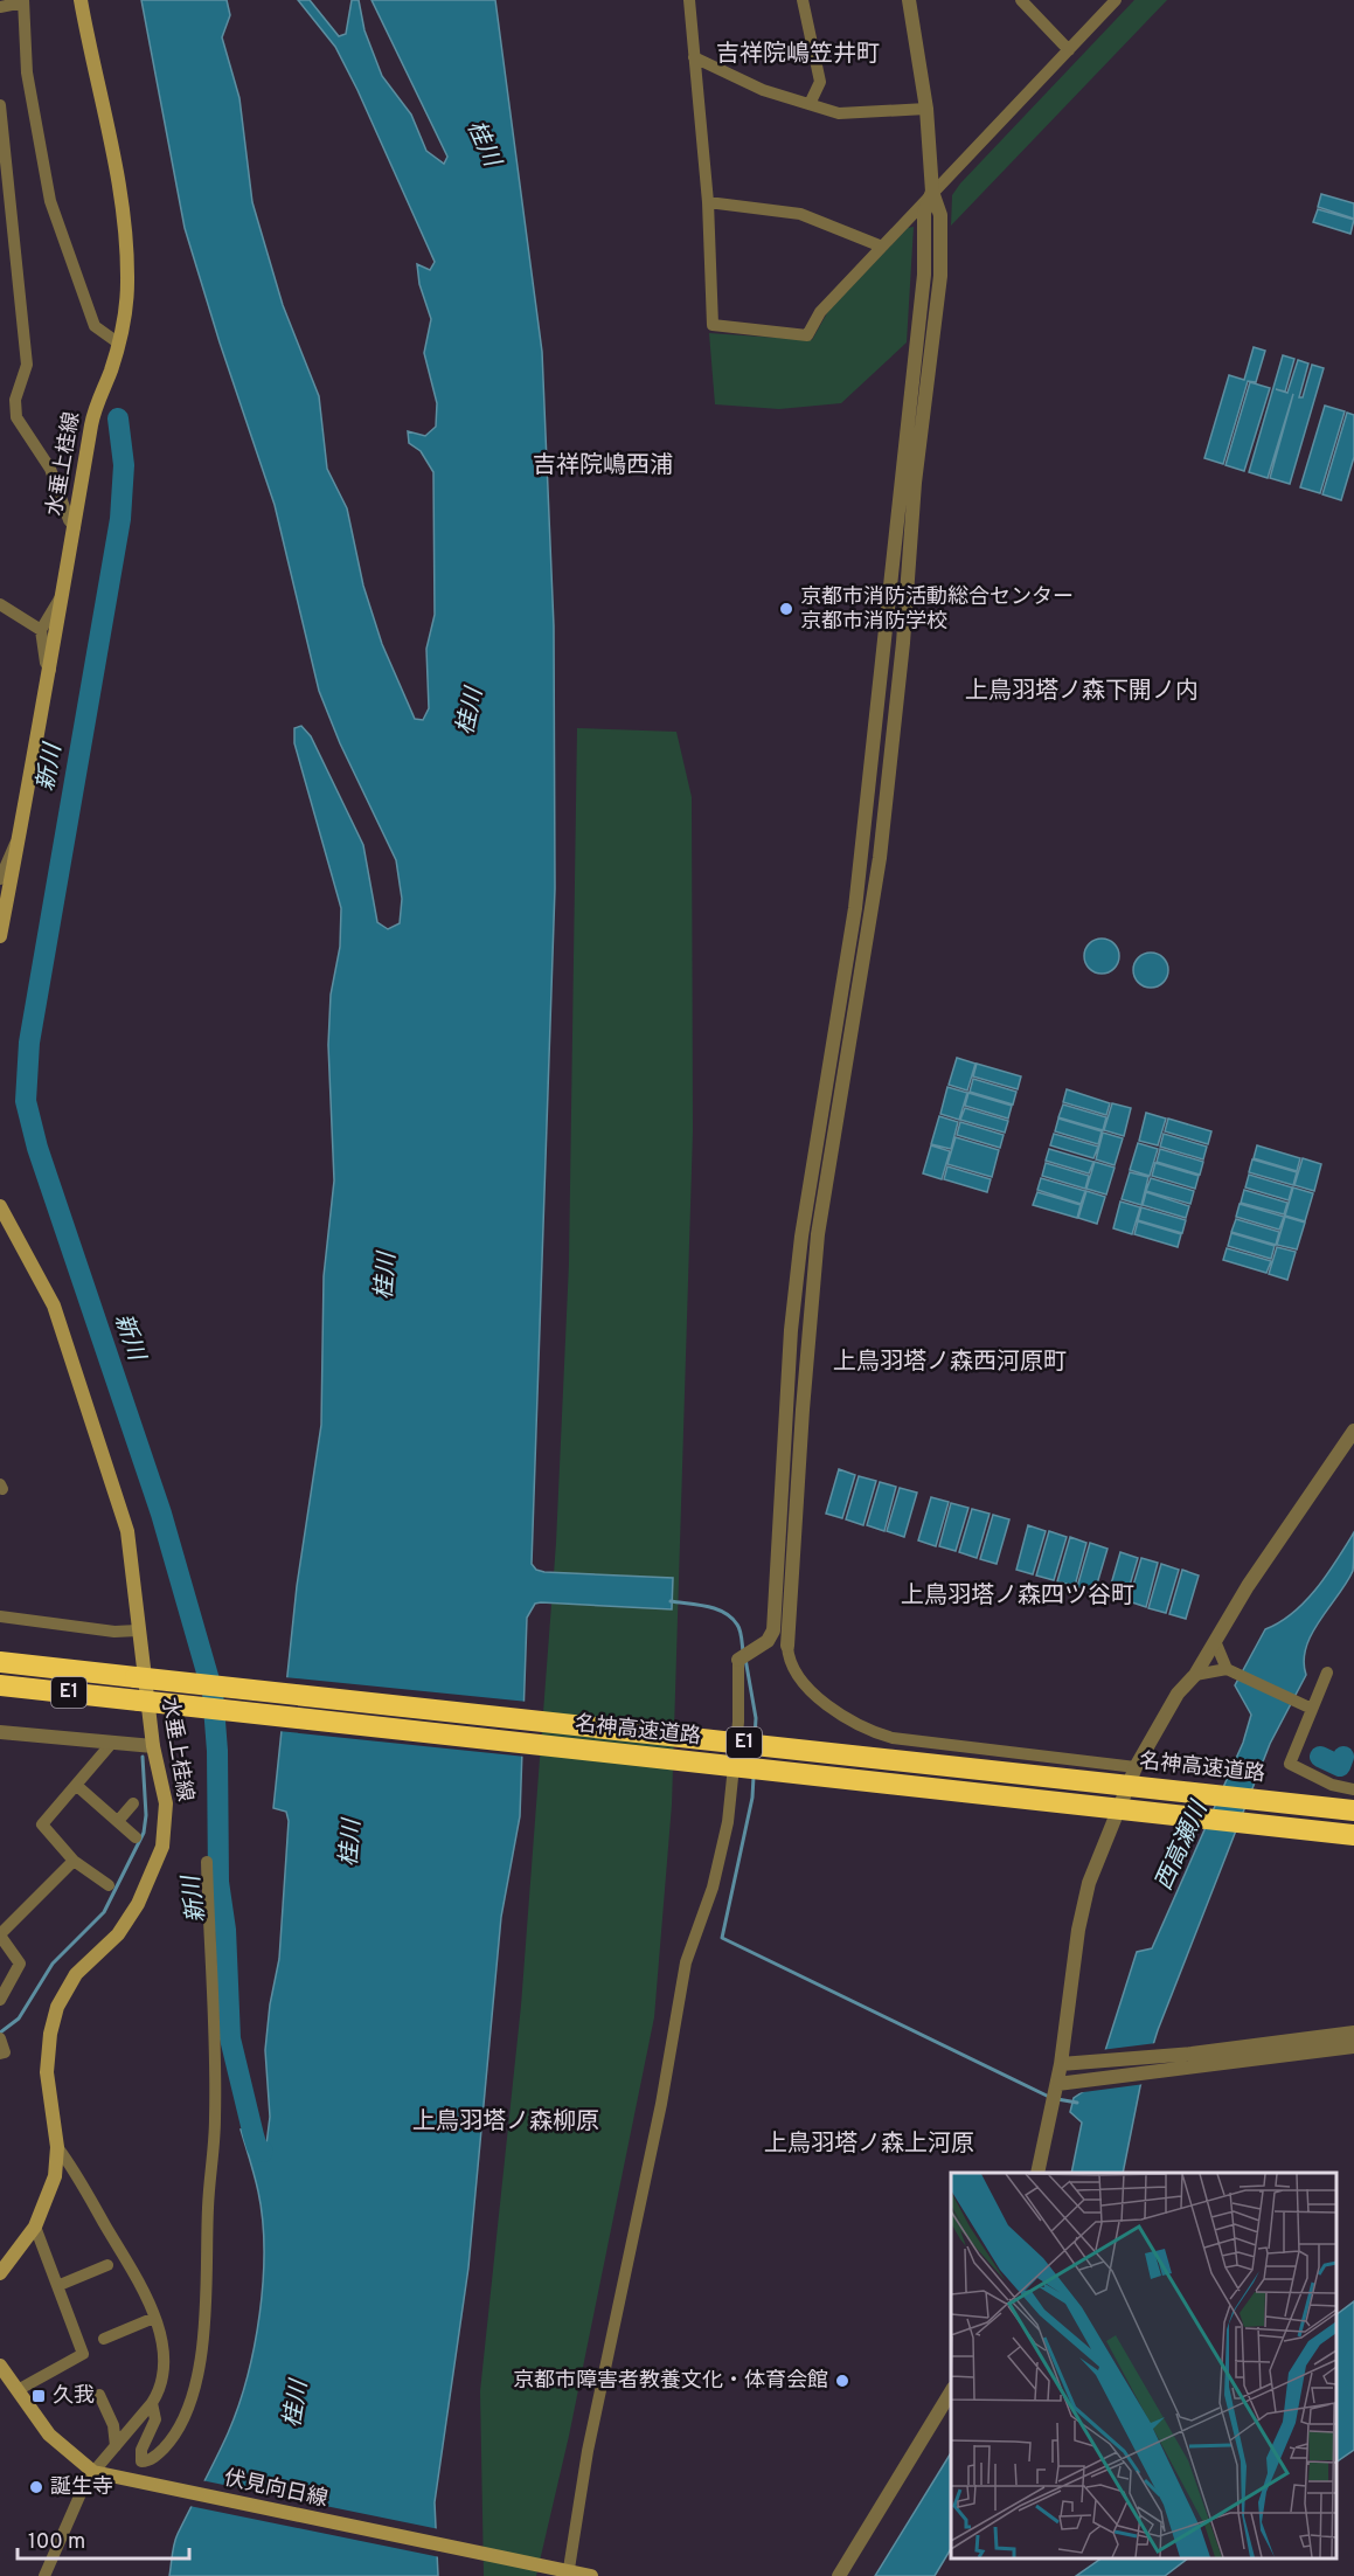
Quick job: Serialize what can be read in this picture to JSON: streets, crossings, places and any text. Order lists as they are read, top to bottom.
{
  "streets": {
    "highway": ["E1", "名神高速道路"],
    "main road": ["水垂上桂線", "伏見向日線"]
  },
  "districts": [
    "吉祥院嶋笠井町",
    "吉祥院嶋西浦",
    "上鳥羽塔ノ森下開ノ内",
    "上鳥羽塔ノ森西河原町",
    "上鳥羽塔ノ森四ツ谷町",
    "上鳥羽塔ノ森柳原",
    "上鳥羽塔ノ森上河原"
  ],
  "water": ["桂川", "新川", "西高瀬川"],
  "places": {
    "other": ["京都市消防活動総合センター 京都市消防学校", "京都市障害者教養文化・体育会館", "誕生寺"],
    "transit": ["久我"]
  },
  "scale_bar": "100 m"
}
